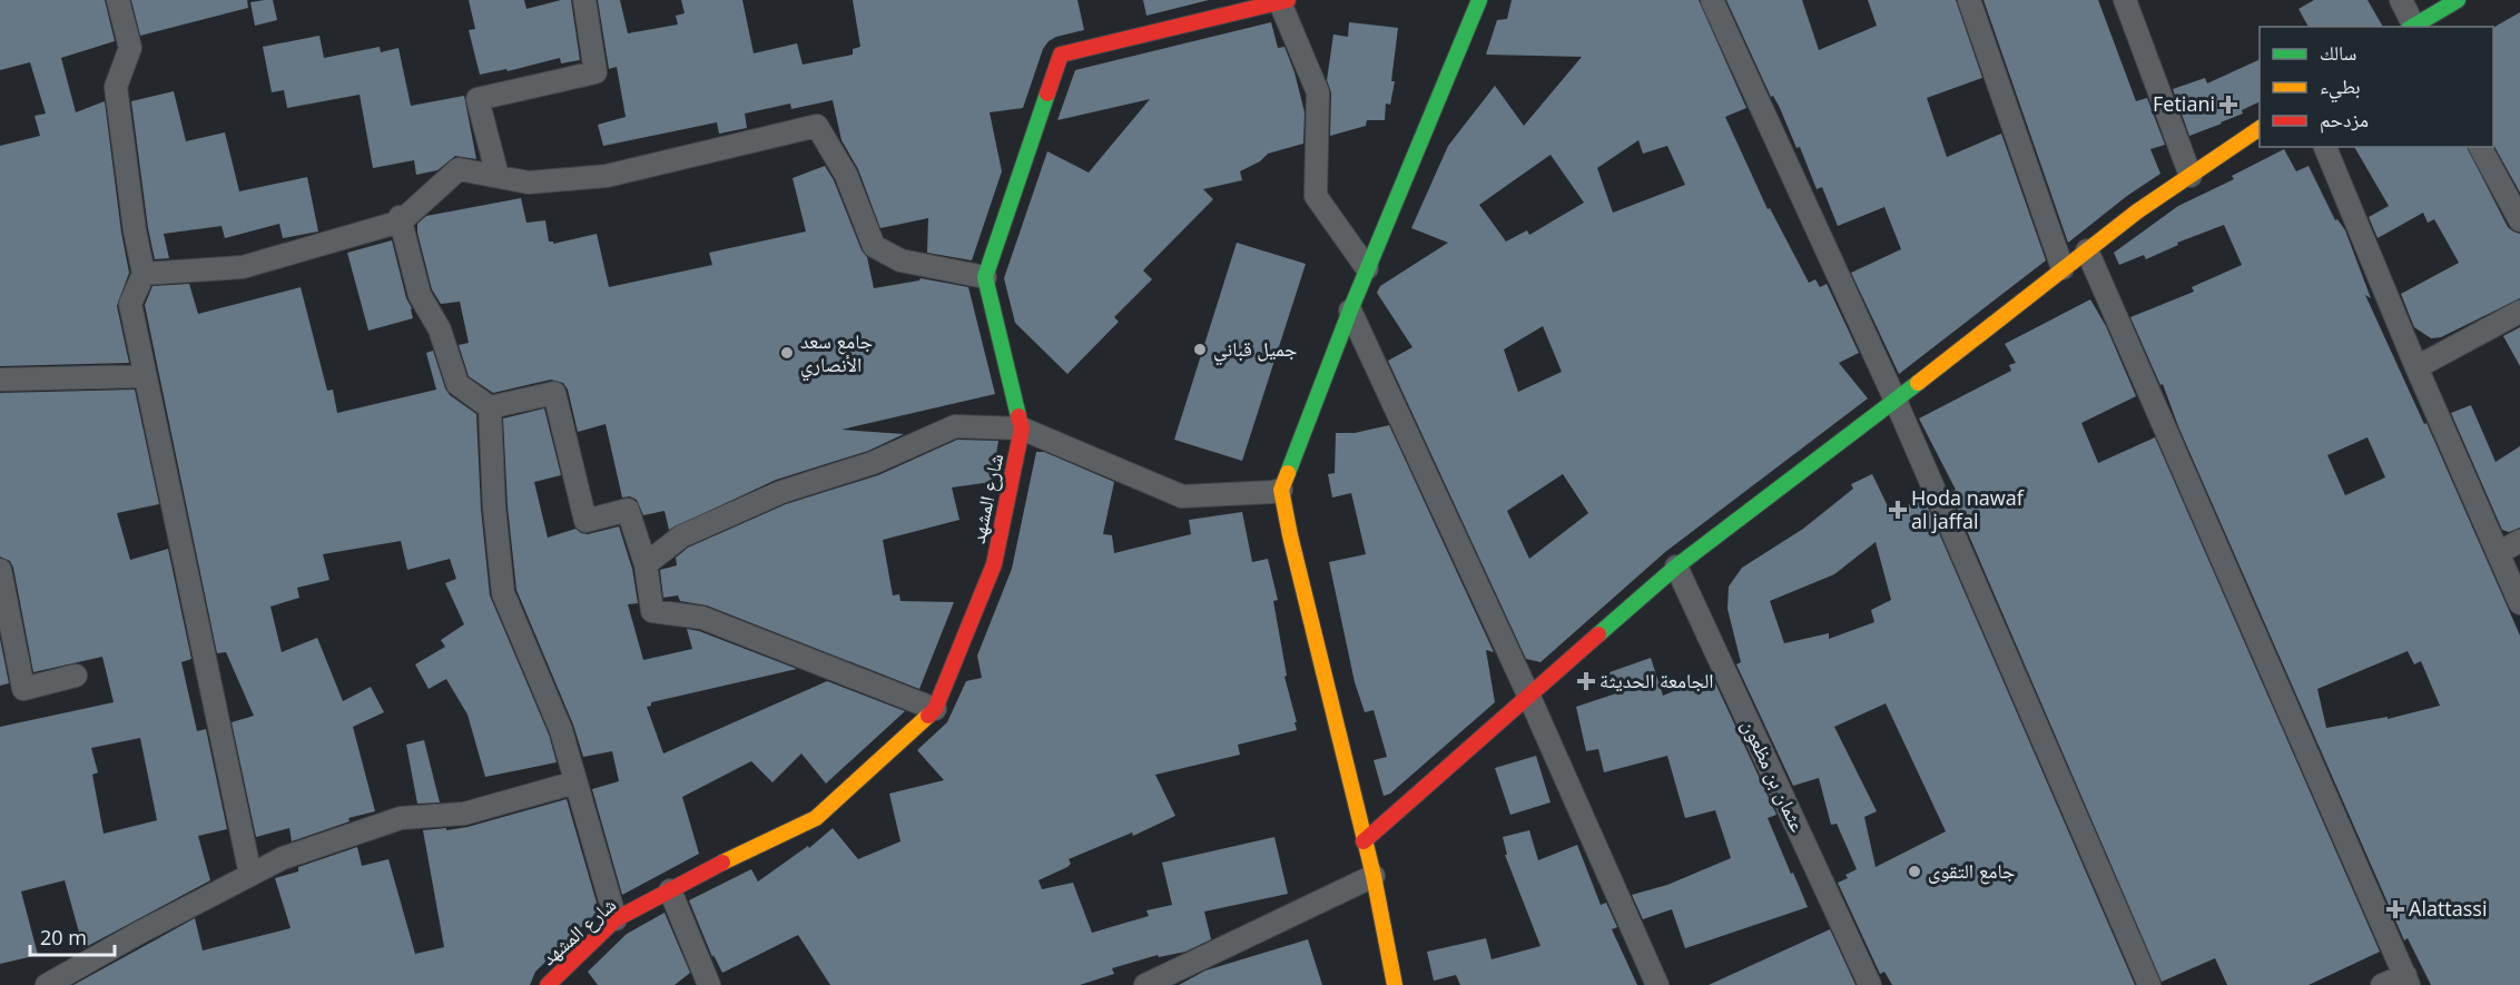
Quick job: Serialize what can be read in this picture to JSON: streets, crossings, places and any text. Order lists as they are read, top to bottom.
{
  "streets": {
    "street": ["شارع المشهد", "عثمان بن مظعون"]
  },
  "places": {
    "health": [
      "Fetiani",
      "Hoda nawaf al jaffal",
      "الجامعة الحديثة",
      "Alattassi"
    ],
    "other": ["جميل قباني", "جامع سعد الأنصاري", "جامع التقوى"]
  },
  "legend": ["سالك", "بطيء", "مزدحم"],
  "scale_bar": "20 m"
}
